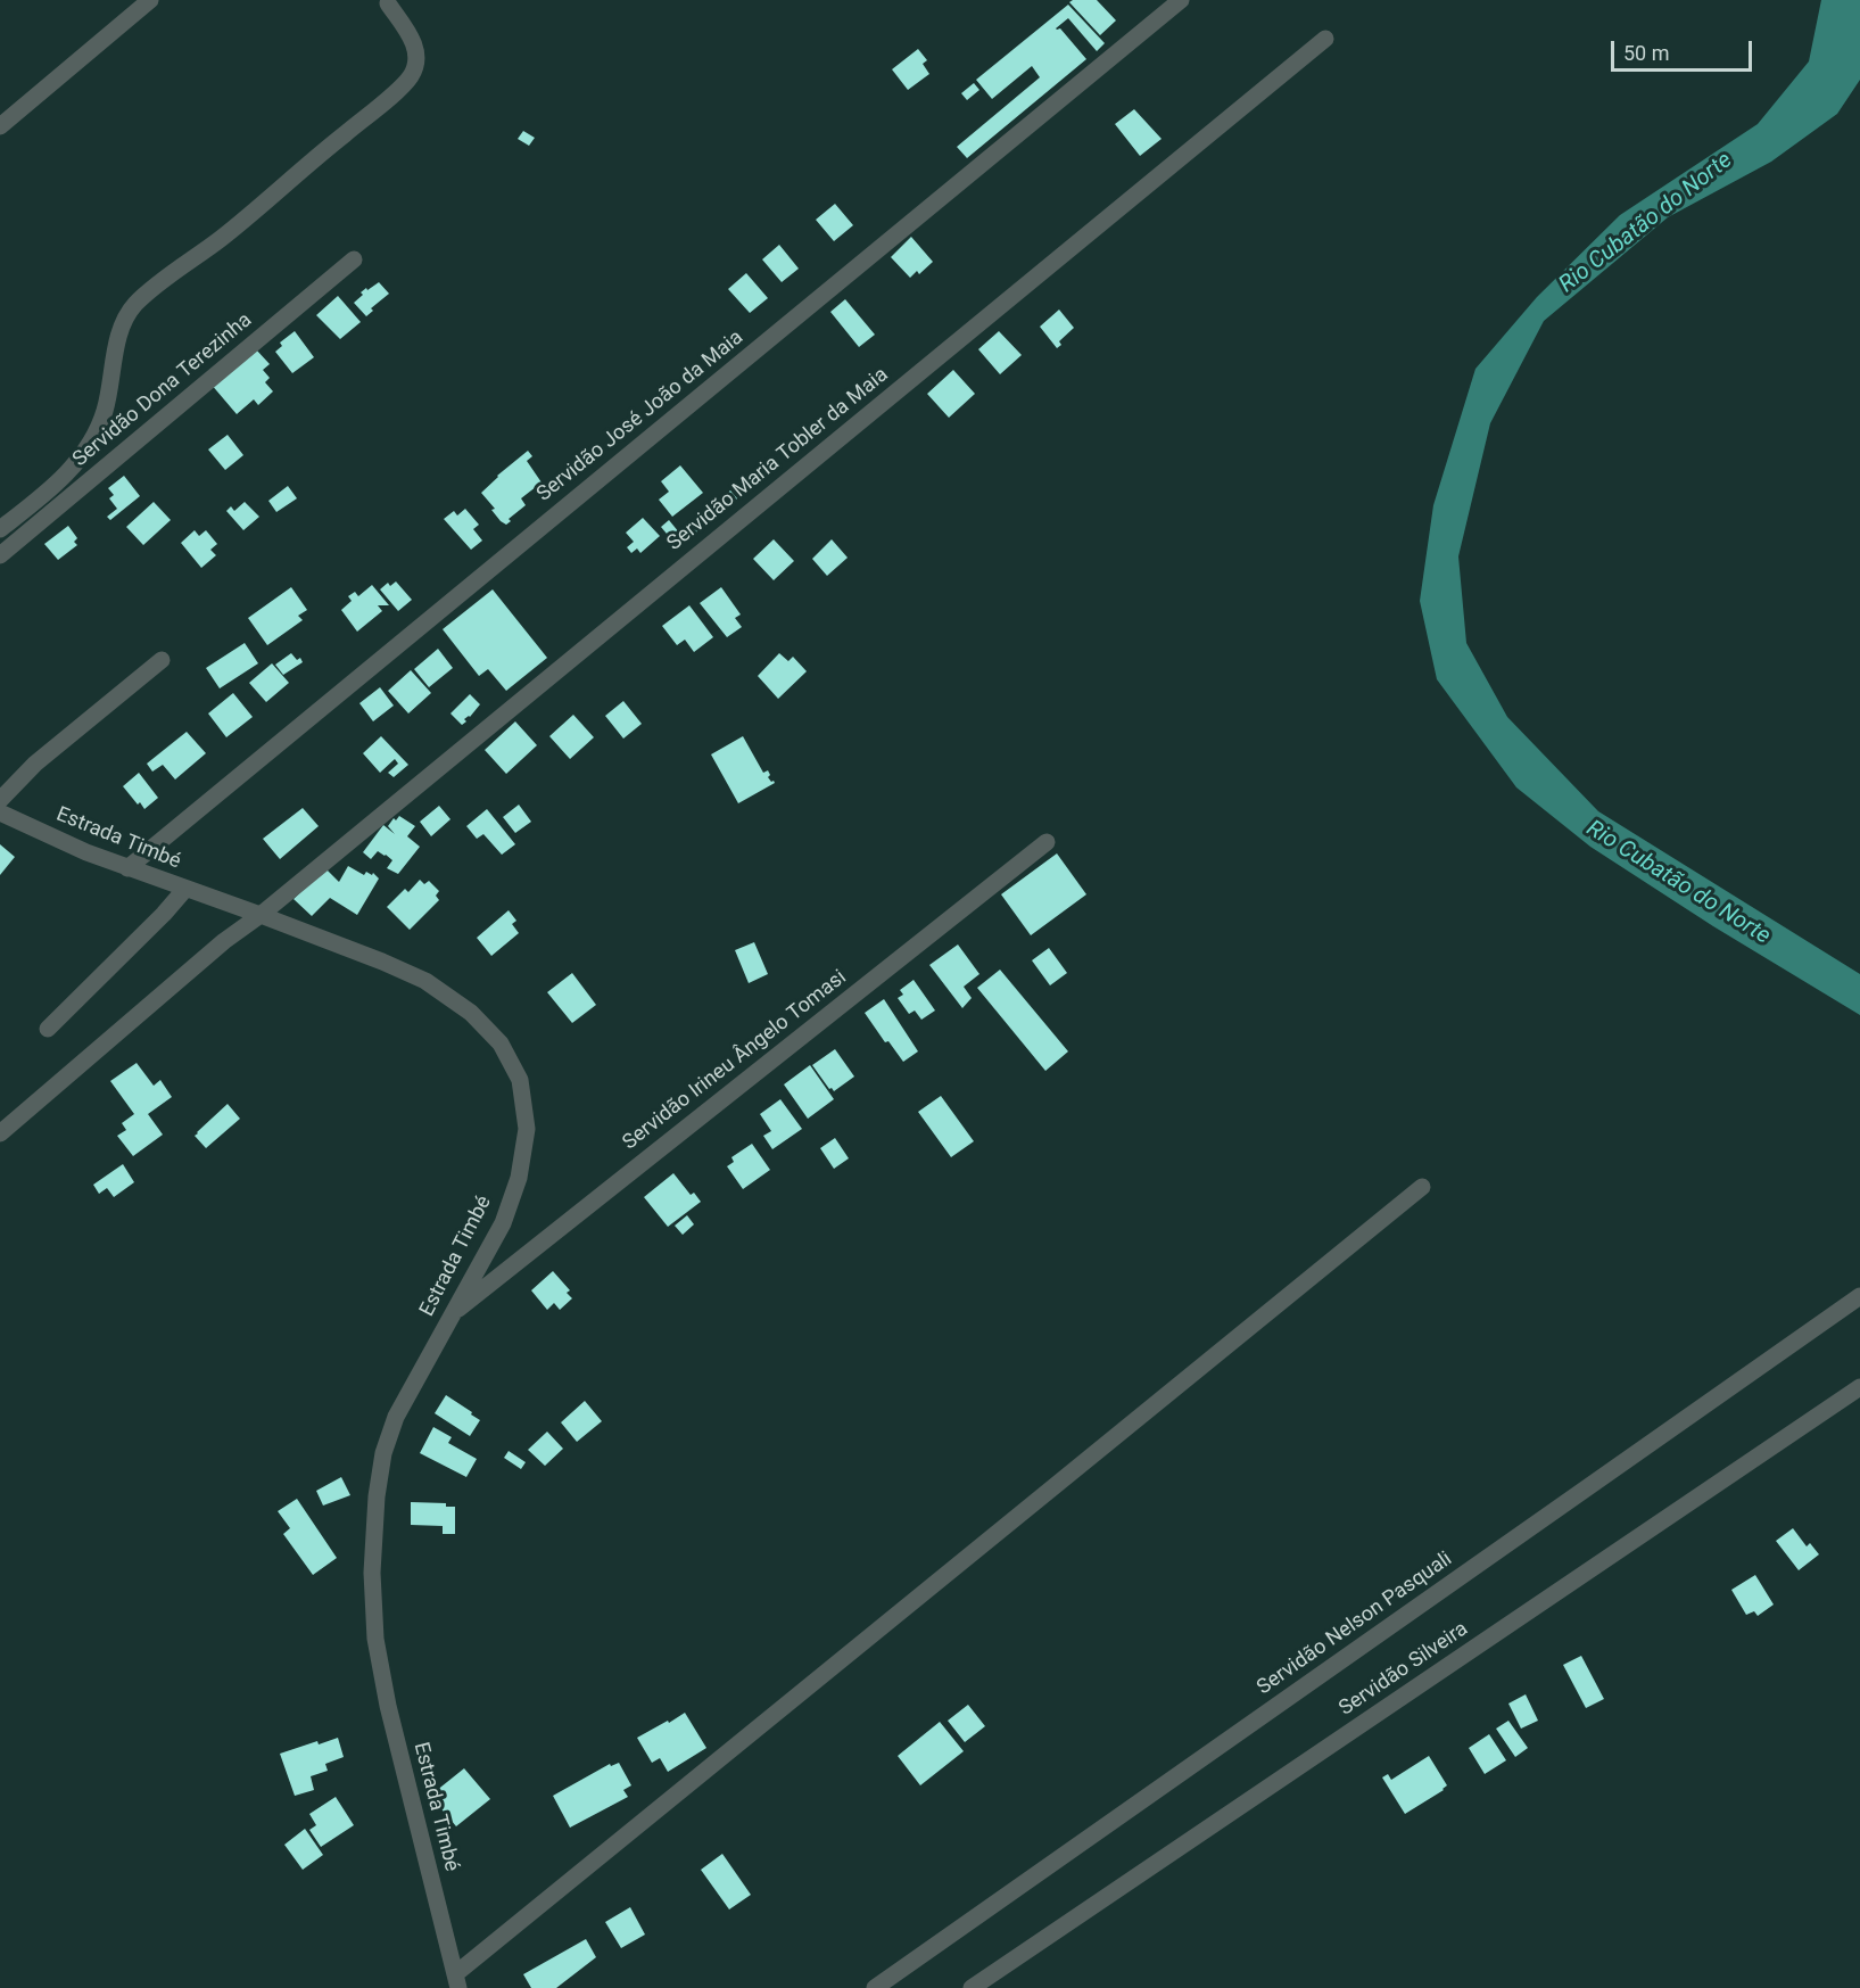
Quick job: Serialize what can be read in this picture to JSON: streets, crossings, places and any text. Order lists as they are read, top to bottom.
{
  "streets": {
    "street": [
      "Servidão Dona Terezinha",
      "Servidão José João da Maia",
      "Servidão Maria Tobler da Maia",
      "Estrada Timbé",
      "Servidão Irineu Ângelo Tomasi",
      "Servidão Nelson Pasquali",
      "Servidão Silveira"
    ]
  },
  "crossings": [
    ["Servidão José João da Maia", "Estrada Timbé"],
    ["Servidão Maria Tobler da Maia", "Estrada Timbé"],
    ["Estrada Timbé", "Servidão Irineu Ângelo Tomasi"]
  ],
  "water": ["Rio Cubatão do Norte"],
  "scale_bar": "50 m"
}
